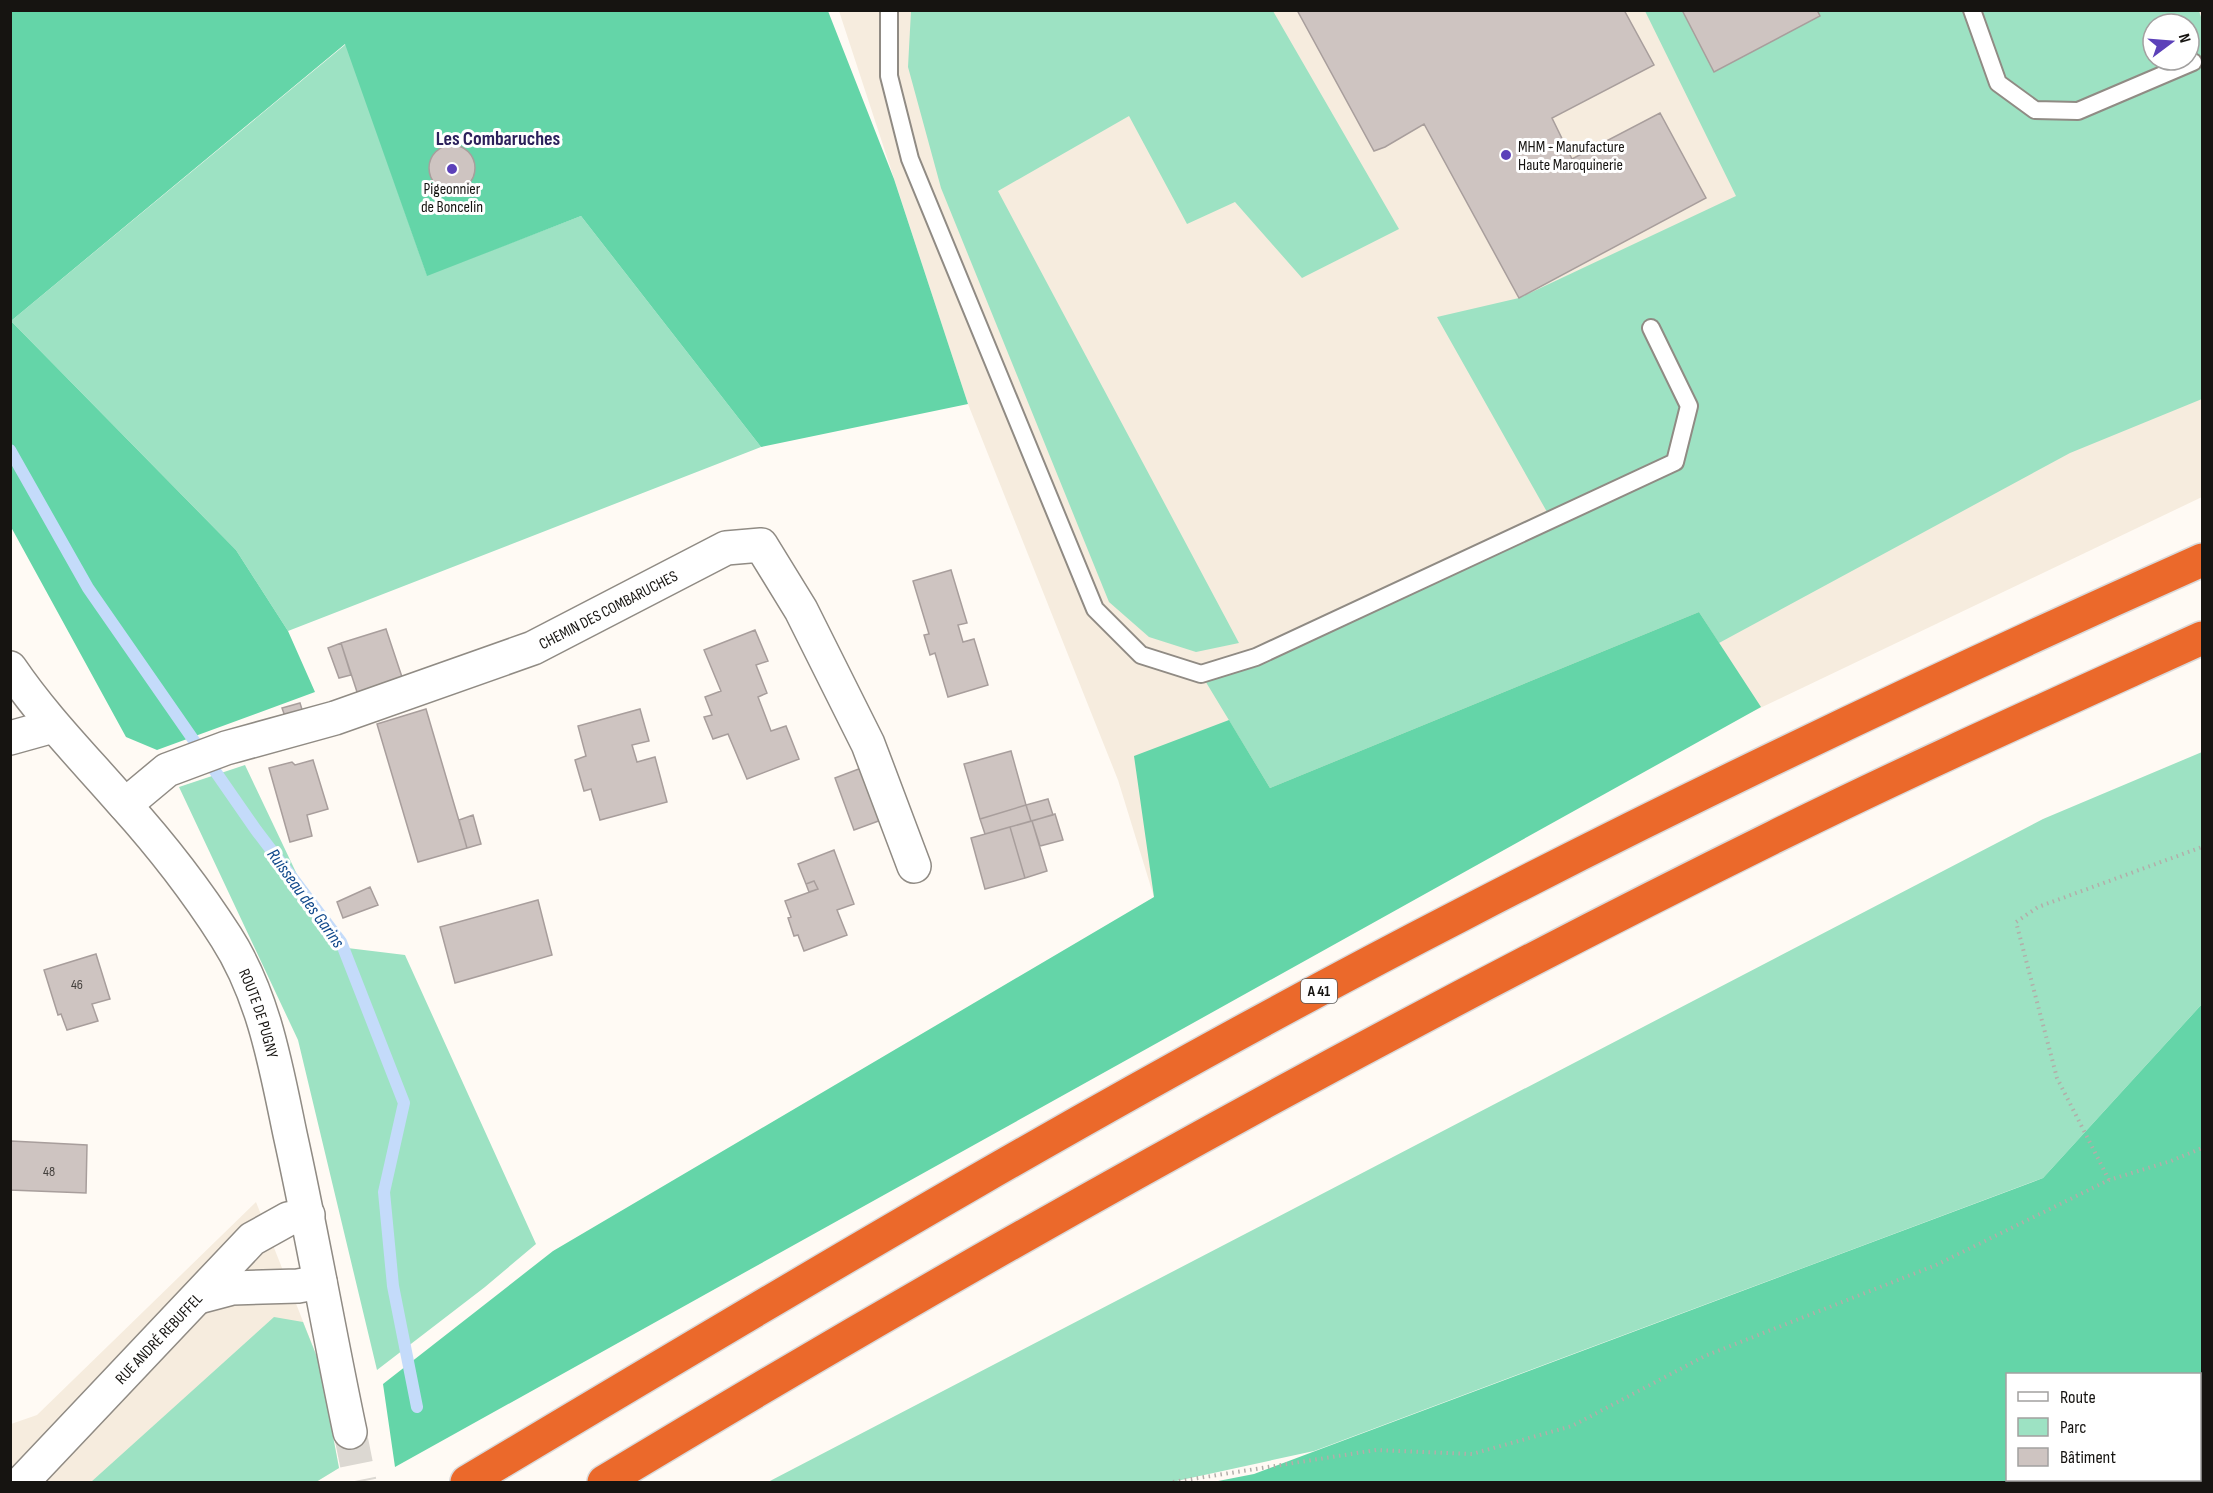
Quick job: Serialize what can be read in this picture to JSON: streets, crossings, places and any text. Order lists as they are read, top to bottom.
{
  "streets": {
    "highway": ["A 41"],
    "street": ["CHEMIN DES COMBARUCHES", "ROUTE DE PUGNY", "RUE ANDRÉ REBUFFEL"]
  },
  "crossings": [
    ["CHEMIN DES COMBARUCHES", "ROUTE DE PUGNY"],
    ["ROUTE DE PUGNY", "RUE ANDRÉ REBUFFEL"]
  ],
  "districts": ["Les Combaruches"],
  "water": ["Ruisseau des Garins"],
  "places": ["MHM - Manufacture Haute Maroquinerie", "Pigeonnier de Boncelin"],
  "house_numbers": ["46", "48"],
  "legend": ["Route", "Parc", "Bâtiment"],
  "north": "right"
}
